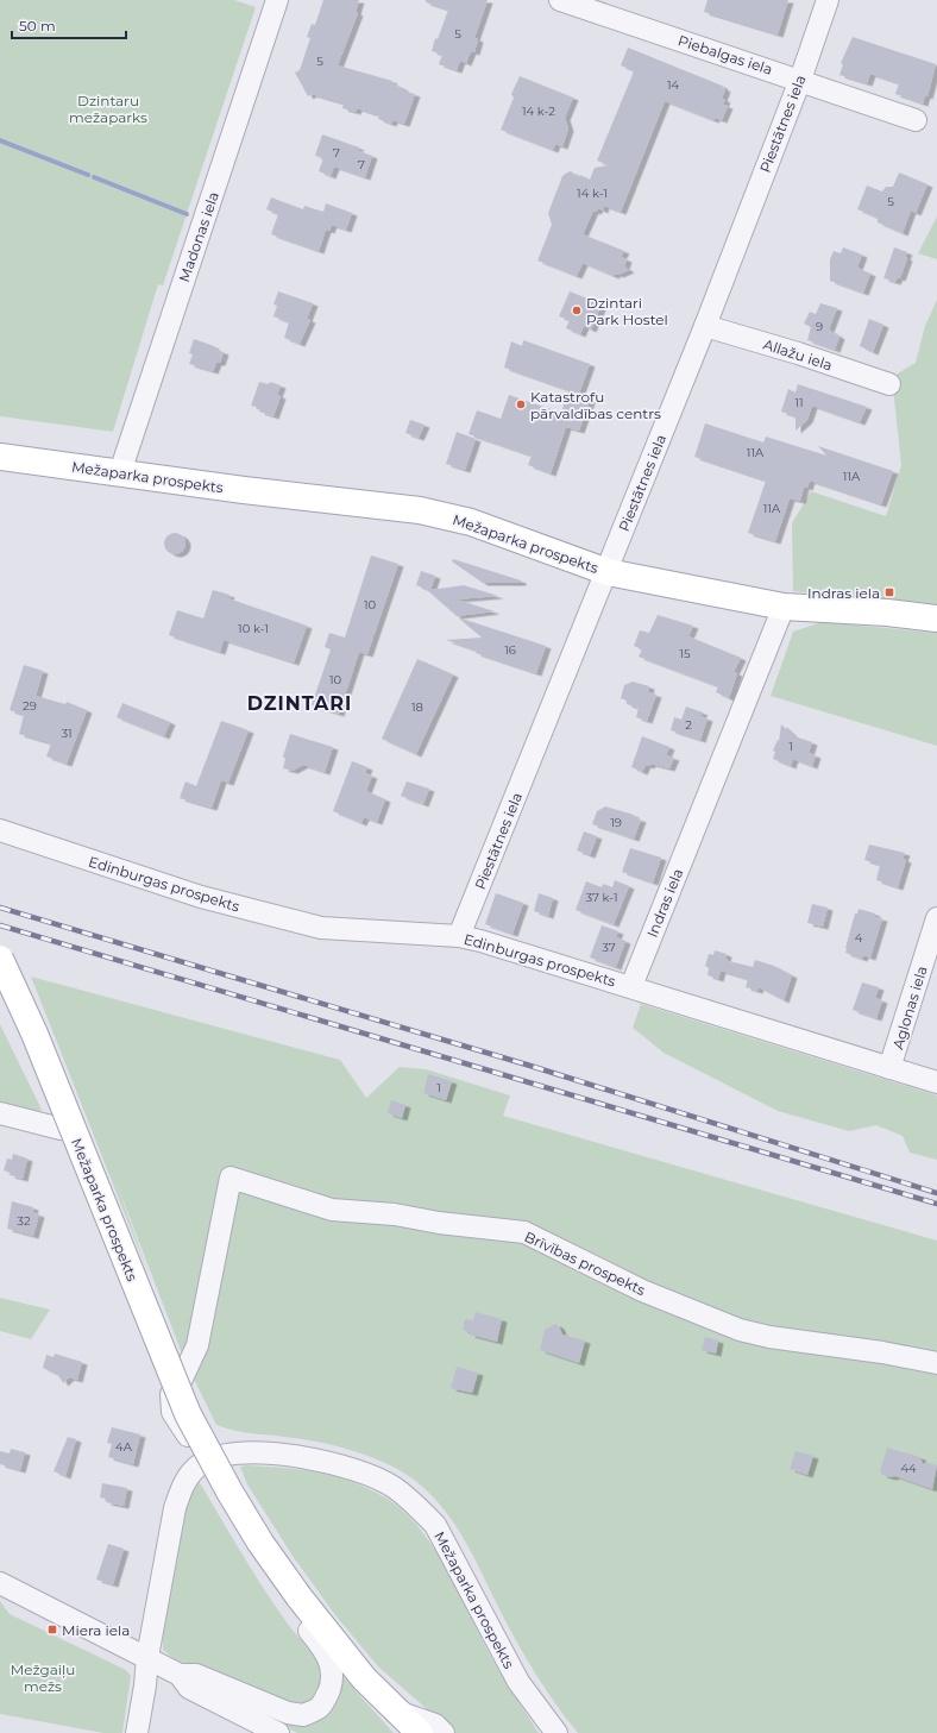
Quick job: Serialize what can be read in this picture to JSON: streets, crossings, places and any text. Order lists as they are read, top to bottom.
{
  "streets": {
    "main road": ["Mežaparka prospekts"],
    "street": [
      "Piebalgas iela",
      "Piestātnes iela",
      "Madonas iela",
      "Allažu iela",
      "Edinburgas prospekts",
      "Indras iela",
      "Aglonas iela",
      "Brīvības prospekts"
    ]
  },
  "crossings": [
    ["Piebalgas iela", "Piestātnes iela"],
    ["Piestātnes iela", "Allažu iela"],
    ["Piestātnes iela", "Mežaparka prospekts"],
    ["Piestātnes iela", "Edinburgas prospekts"],
    ["Madonas iela", "Mežaparka prospekts"],
    ["Mežaparka prospekts", "Indras iela"],
    ["Mežaparka prospekts", "Brīvības prospekts"],
    ["Edinburgas prospekts", "Indras iela"],
    ["Edinburgas prospekts", "Aglonas iela"]
  ],
  "districts": ["DZINTARI"],
  "parks": ["Dzintaru mežaparks", "Mežgaiļu mežs"],
  "places": {
    "other": ["Dzintari Park Hostel", "Katastrofu pārvaldības centrs"],
    "transit": ["Indras iela", "Miera iela"]
  },
  "house_numbers": [
    "5",
    "5",
    "14",
    "14 k-2",
    "7",
    "7",
    "14 k-1",
    "5",
    "9",
    "11",
    "11A",
    "11A",
    "11A",
    "10",
    "10 k-1",
    "16",
    "15",
    "10",
    "29",
    "18",
    "2",
    "31",
    "1",
    "19",
    "37 k-1",
    "4",
    "37",
    "1",
    "32",
    "4A",
    "44"
  ],
  "scale_bar": "50 m"
}
